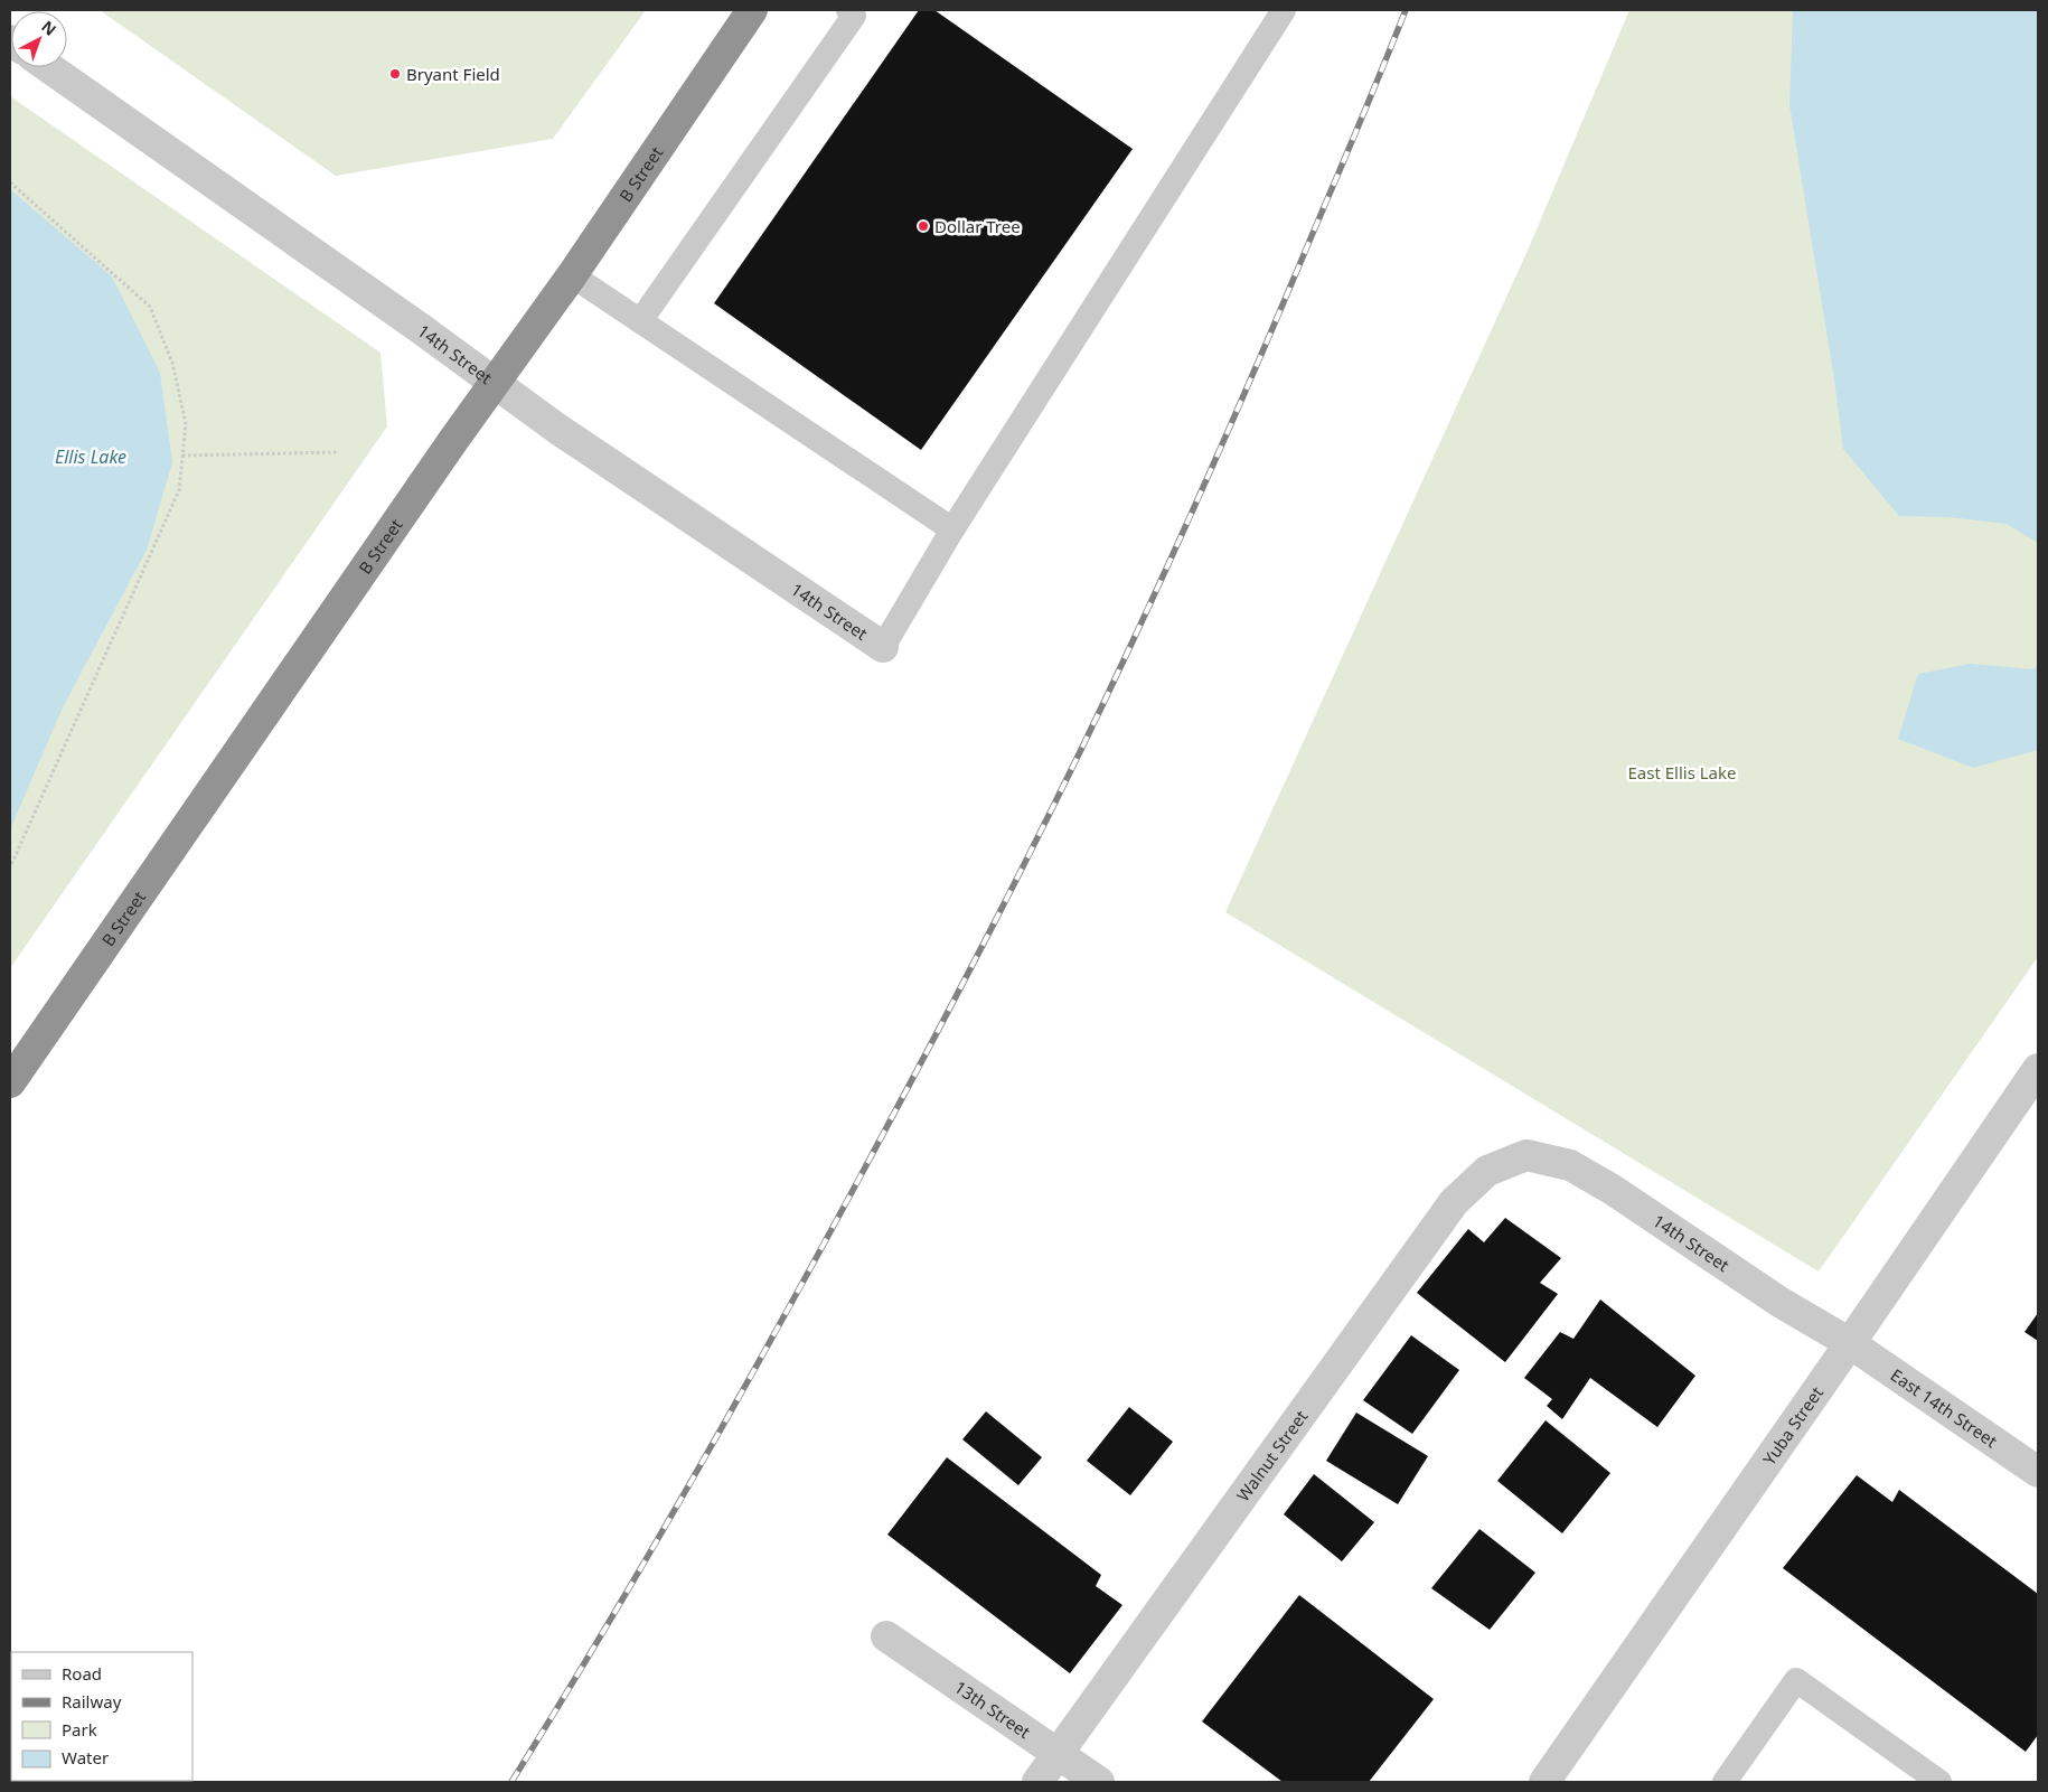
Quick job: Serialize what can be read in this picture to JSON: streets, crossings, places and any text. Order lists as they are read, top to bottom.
{
  "streets": {
    "highway": ["B Street"],
    "street": [
      "14th Street",
      "East 14th Street",
      "Yuba Street",
      "Walnut Street",
      "13th Street"
    ]
  },
  "crossings": [
    ["B Street", "14th Street"],
    ["14th Street", "East 14th Street"],
    ["14th Street", "Yuba Street"],
    ["14th Street", "Walnut Street"],
    ["East 14th Street", "Yuba Street"],
    ["Walnut Street", "13th Street"]
  ],
  "water": ["Ellis Lake"],
  "parks": ["East Ellis Lake"],
  "places": ["Bryant Field", "Dollar Tree"],
  "legend": [
    "Road",
    "Railway",
    "Park",
    "Water"
  ],
  "north": "top right"
}
